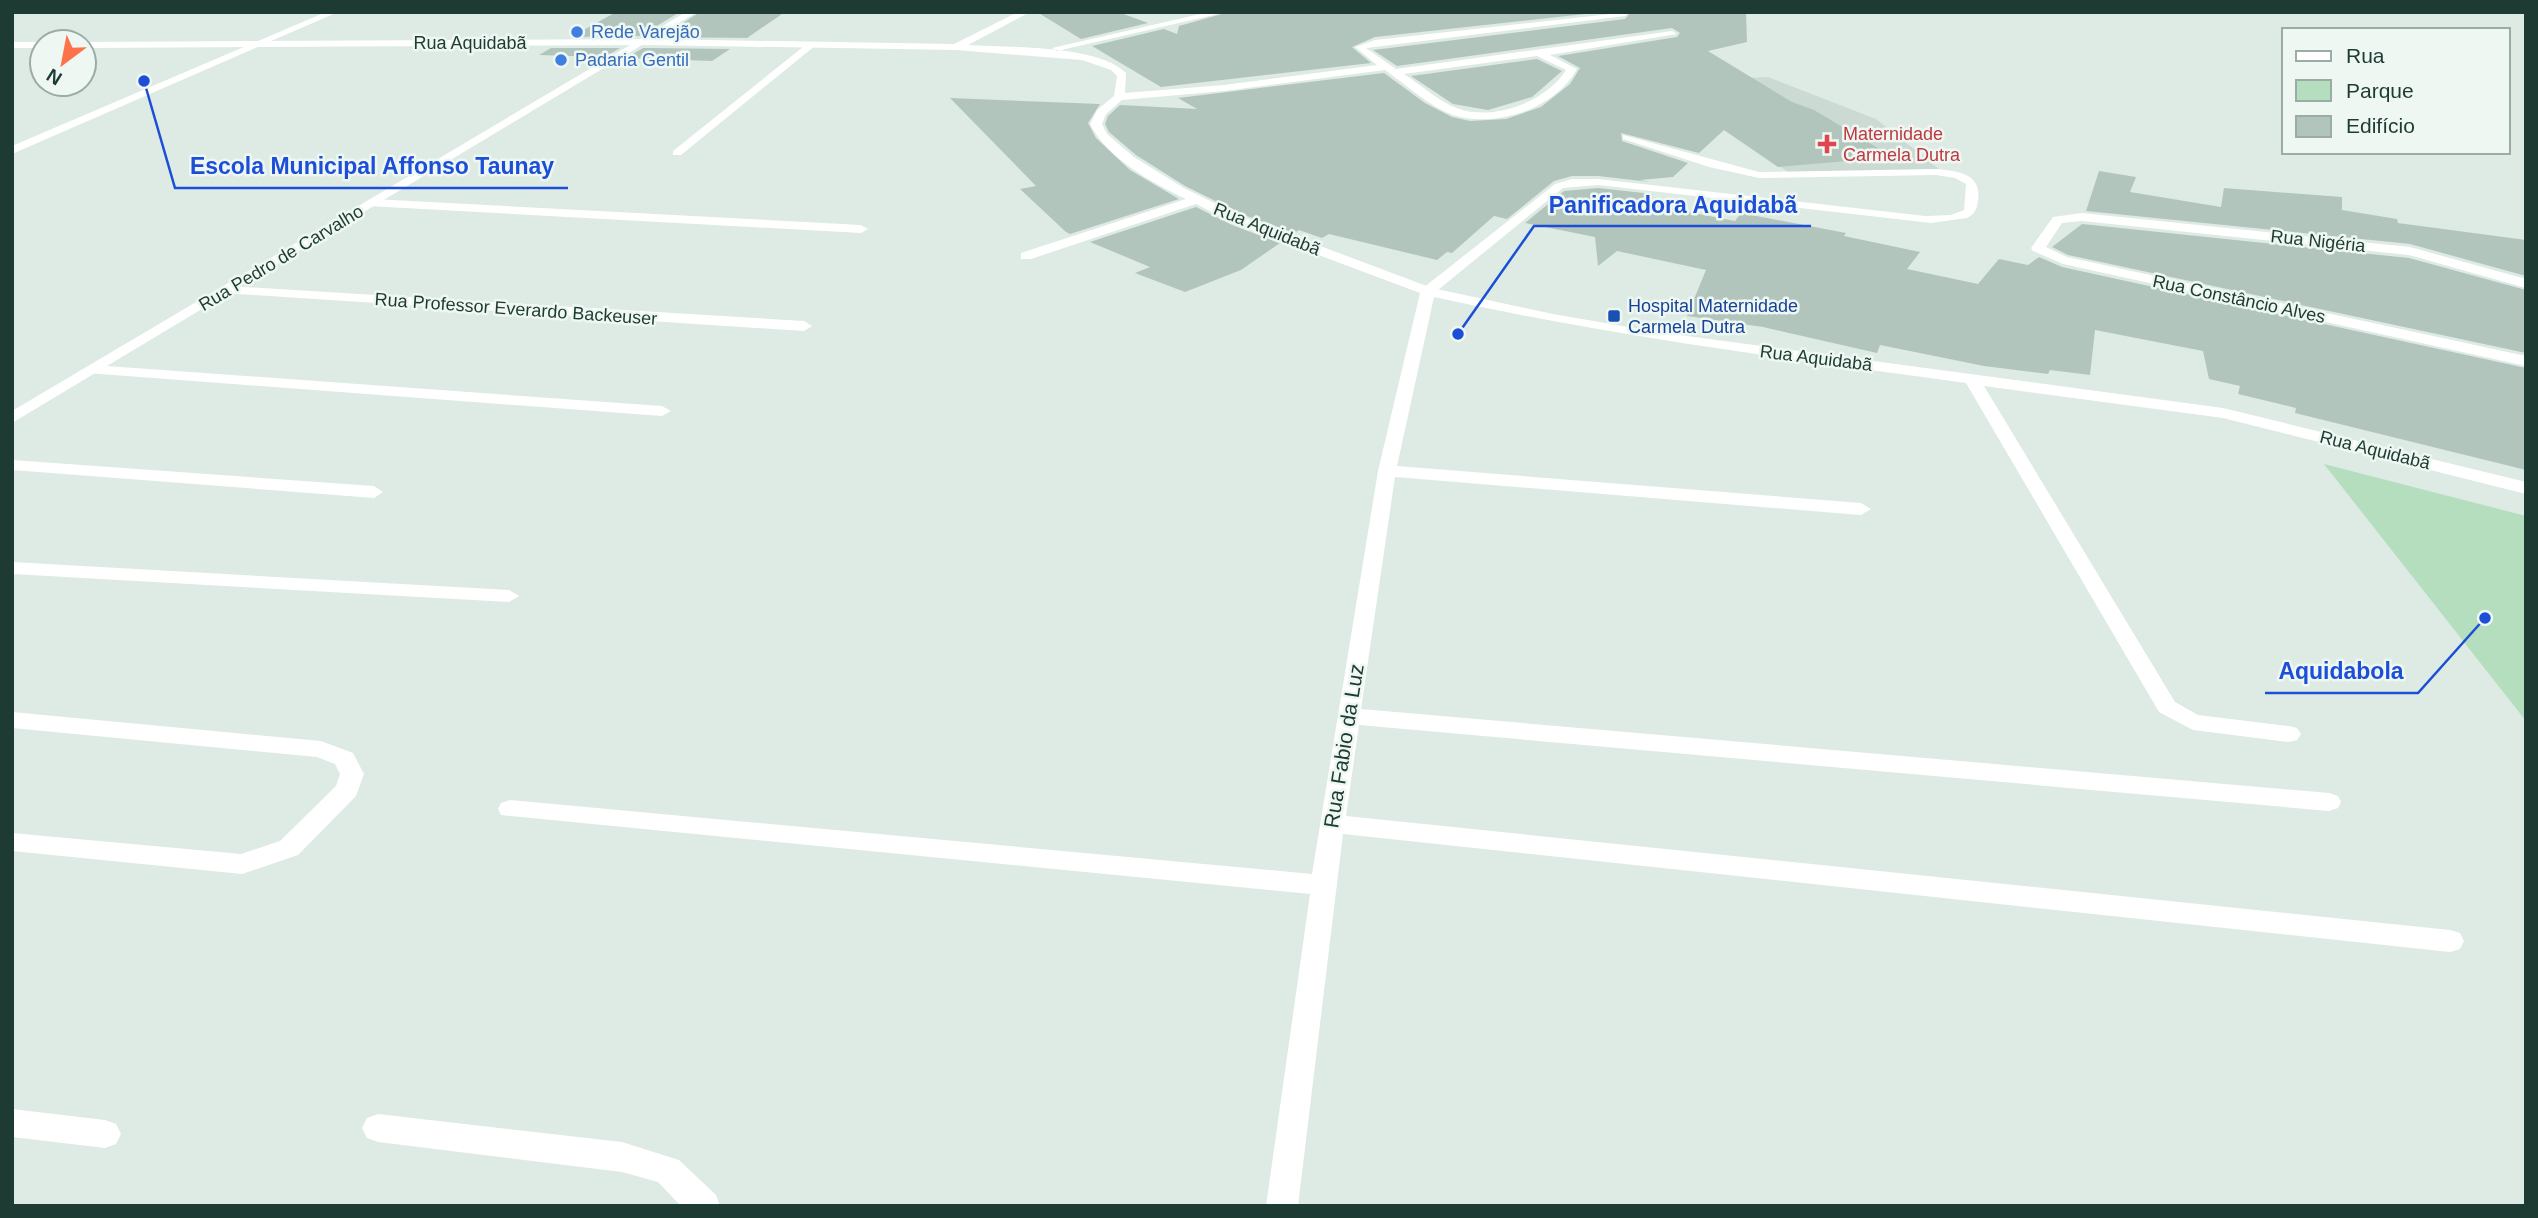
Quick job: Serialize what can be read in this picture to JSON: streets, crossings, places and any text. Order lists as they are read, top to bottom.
{
  "streets": {
    "street": [
      "Rua Aquidabã",
      "Rua Nigéria",
      "Rua Pedro de Carvalho",
      "Rua Constâncio Alves",
      "Rua Professor Everardo Backeuser",
      "Rua Fabio da Luz"
    ]
  },
  "crossings": [
    ["Rua Aquidabã", "Rua Pedro de Carvalho"],
    ["Rua Aquidabã", "Rua Fabio da Luz"],
    ["Rua Nigéria", "Rua Constâncio Alves"],
    ["Rua Pedro de Carvalho", "Rua Professor Everardo Backeuser"]
  ],
  "places": {
    "other": [
      "Rede Varejão",
      "Padaria Gentil",
      "Escola Municipal Affonso Taunay",
      "Panificadora Aquidabã",
      "Aquidabola"
    ],
    "health": ["Maternidade Carmela Dutra"],
    "transit": ["Hospital Maternidade Carmela Dutra"]
  },
  "legend": ["Rua", "Parque", "Edifício"],
  "north": "bottom left"
}
